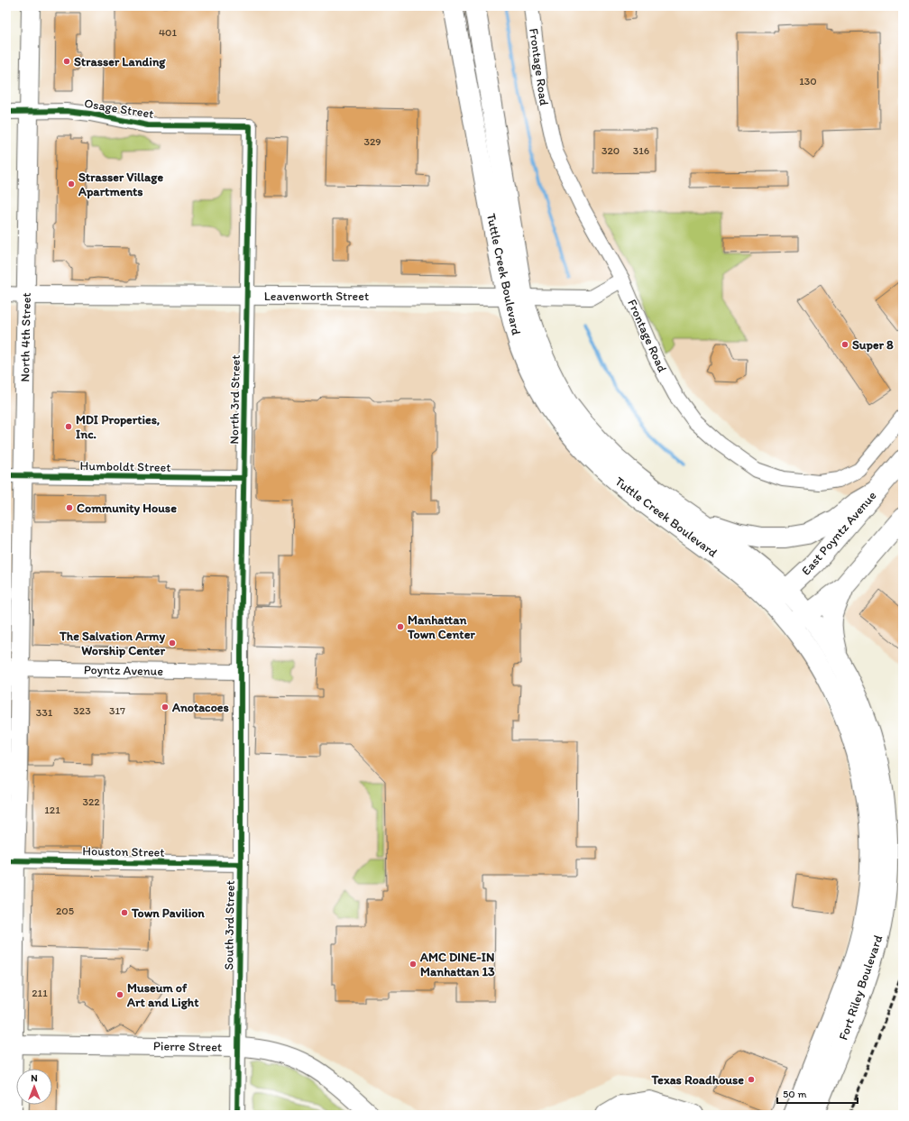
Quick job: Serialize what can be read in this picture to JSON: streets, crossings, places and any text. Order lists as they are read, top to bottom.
{
  "streets": {
    "highway": ["Tuttle Creek Boulevard", "East Poyntz Avenue", "Fort Riley Boulevard"],
    "main road": ["Leavenworth Street", "North 4th Street", "Pierre Street"],
    "street": [
      "Frontage Road",
      "Osage Street",
      "North 3rd Street",
      "Humboldt Street",
      "Poyntz Avenue",
      "Houston Street",
      "South 3rd Street"
    ]
  },
  "crossings": [
    ["Frontage Road", "Leavenworth Street"],
    ["Osage Street", "North 4th Street"],
    ["Osage Street", "North 3rd Street"],
    ["Tuttle Creek Boulevard", "Leavenworth Street"],
    ["Tuttle Creek Boulevard", "East Poyntz Avenue"],
    ["Tuttle Creek Boulevard", "Fort Riley Boulevard"],
    ["Leavenworth Street", "North 4th Street"],
    ["Leavenworth Street", "North 3rd Street"],
    ["North 4th Street", "Humboldt Street"],
    ["North 4th Street", "Poyntz Avenue"],
    ["North 4th Street", "Houston Street"],
    ["North 4th Street", "Pierre Street"],
    ["North 3rd Street", "Humboldt Street"],
    ["North 3rd Street", "Poyntz Avenue"],
    ["North 3rd Street", "South 3rd Street"],
    ["Poyntz Avenue", "South 3rd Street"],
    ["Houston Street", "South 3rd Street"],
    ["South 3rd Street", "Pierre Street"]
  ],
  "places": [
    "Strasser Landing",
    "Strasser Village Apartments",
    "Super 8",
    "MDI Properties, Inc.",
    "Community House",
    "Manhattan Town Center",
    "The Salvation Army Worship Center",
    "Anotacoes",
    "Town Pavilion",
    "AMC DINE-IN Manhattan 13",
    "Museum of Art and Light",
    "Texas Roadhouse"
  ],
  "house_numbers": [
    "401",
    "130",
    "329",
    "320",
    "316",
    "323",
    "317",
    "331",
    "322",
    "121",
    "205",
    "211"
  ],
  "scale_bar": "50 m",
  "north": "top"
}
